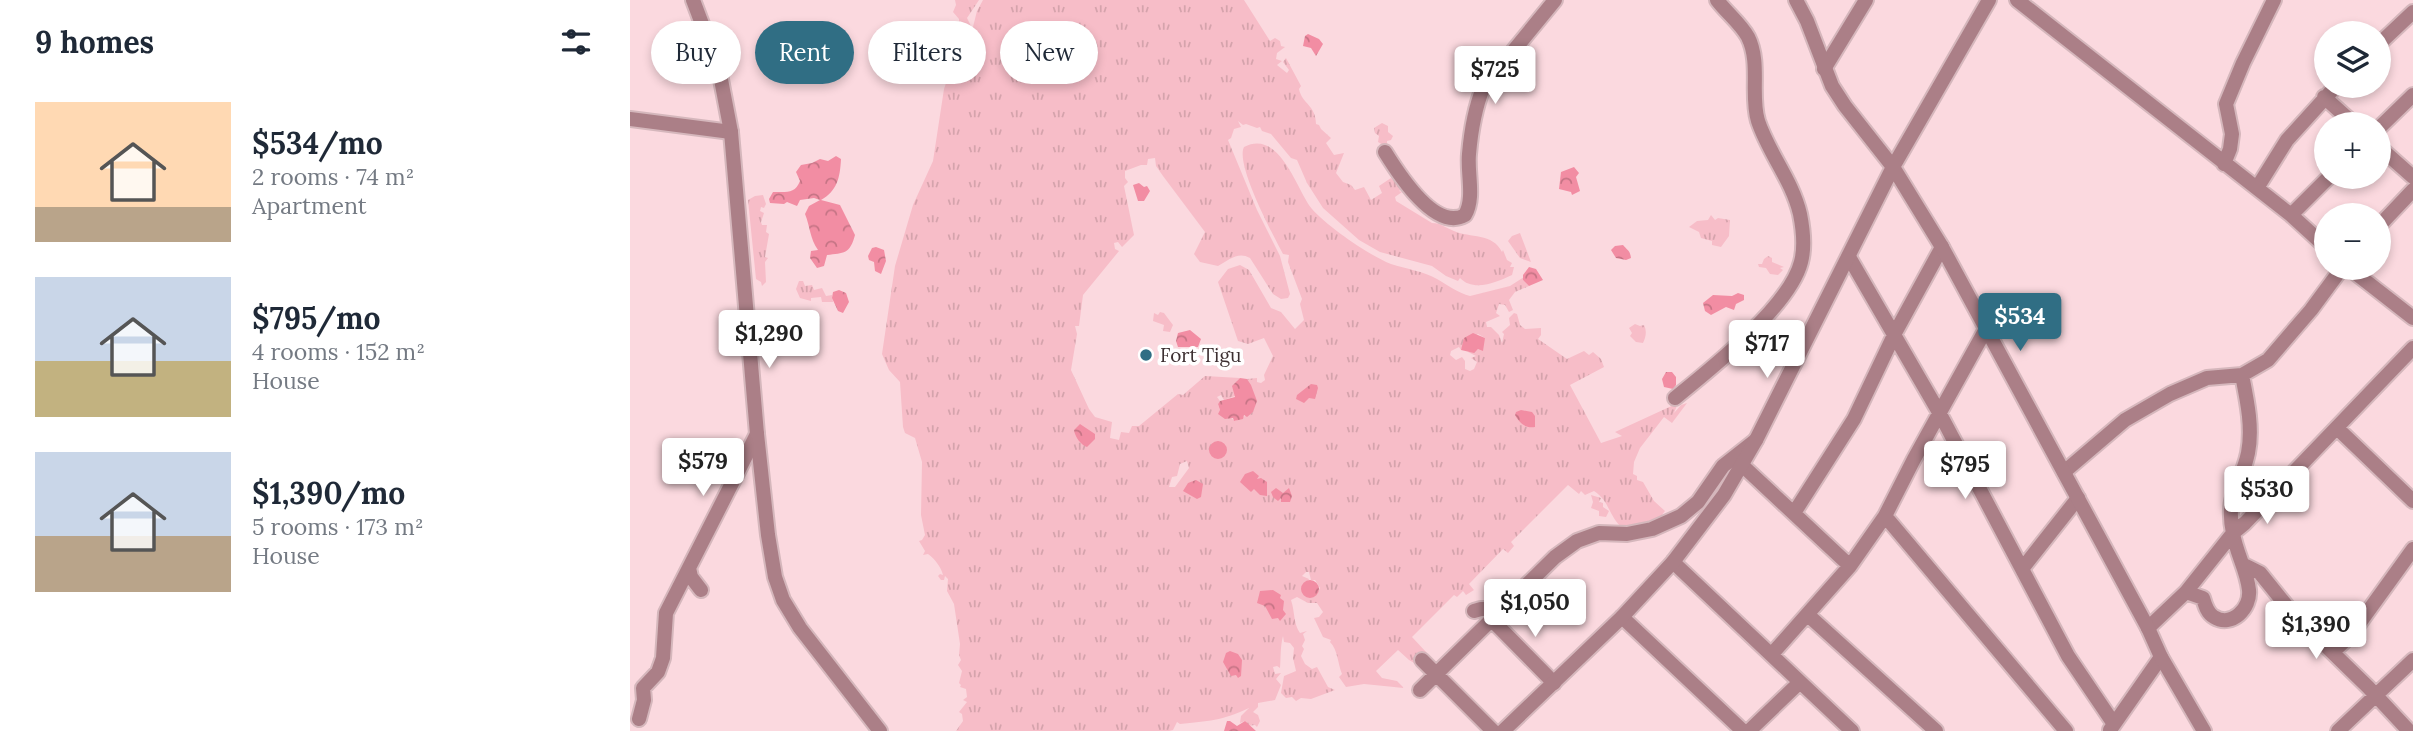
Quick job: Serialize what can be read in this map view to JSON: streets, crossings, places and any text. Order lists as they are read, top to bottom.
{
  "places": ["Fort Tigu"],
  "page": {
    "heading": "9 homes",
    "map_buttons": ["+", "−"],
    "chip": [
      "Buy",
      "Rent",
      "Filters",
      "New"
    ],
    "price": [
      "$725",
      "$534",
      "$1,290",
      "$717",
      "$579",
      "$795",
      "$530",
      "$1,050",
      "$1,390"
    ],
    "list": [
      {
        "name": "$534/mo",
        "note": "2 rooms · 74 m² · Apartment"
      },
      {
        "name": "$795/mo",
        "note": "4 rooms · 152 m² · House"
      },
      {
        "name": "$1,390/mo",
        "note": "5 rooms · 173 m² · House"
      }
    ]
  }
}
